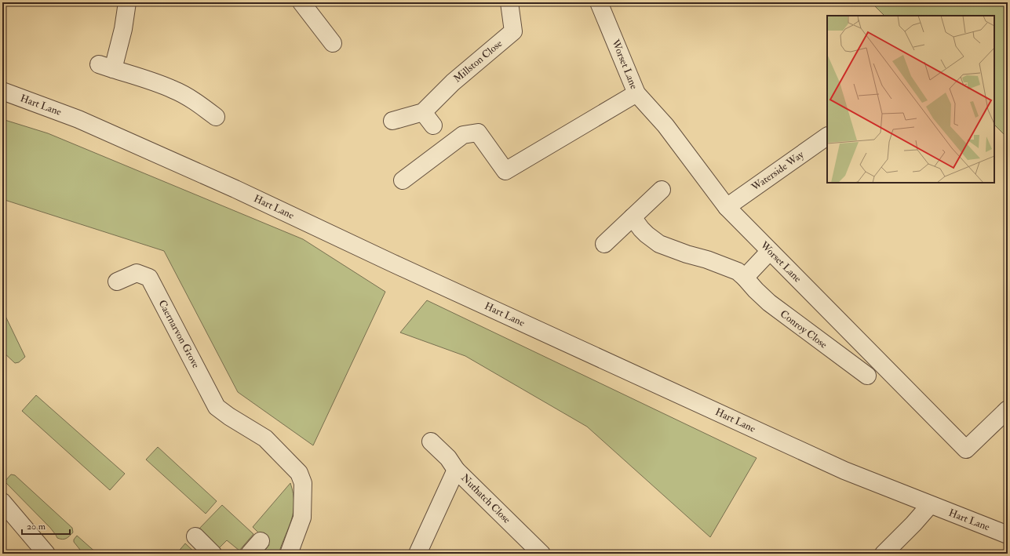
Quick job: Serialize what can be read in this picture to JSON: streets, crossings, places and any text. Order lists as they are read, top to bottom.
{
  "streets": {
    "street": [
      "Millston Close",
      "Worset Lane",
      "Hart Lane",
      "Waterside Way",
      "Conroy Close",
      "Caernarvon Grove",
      "Nuthatch Close"
    ]
  },
  "crossings": [
    ["Worset Lane", "Waterside Way"]
  ],
  "scale_bar": "20 m"
}
